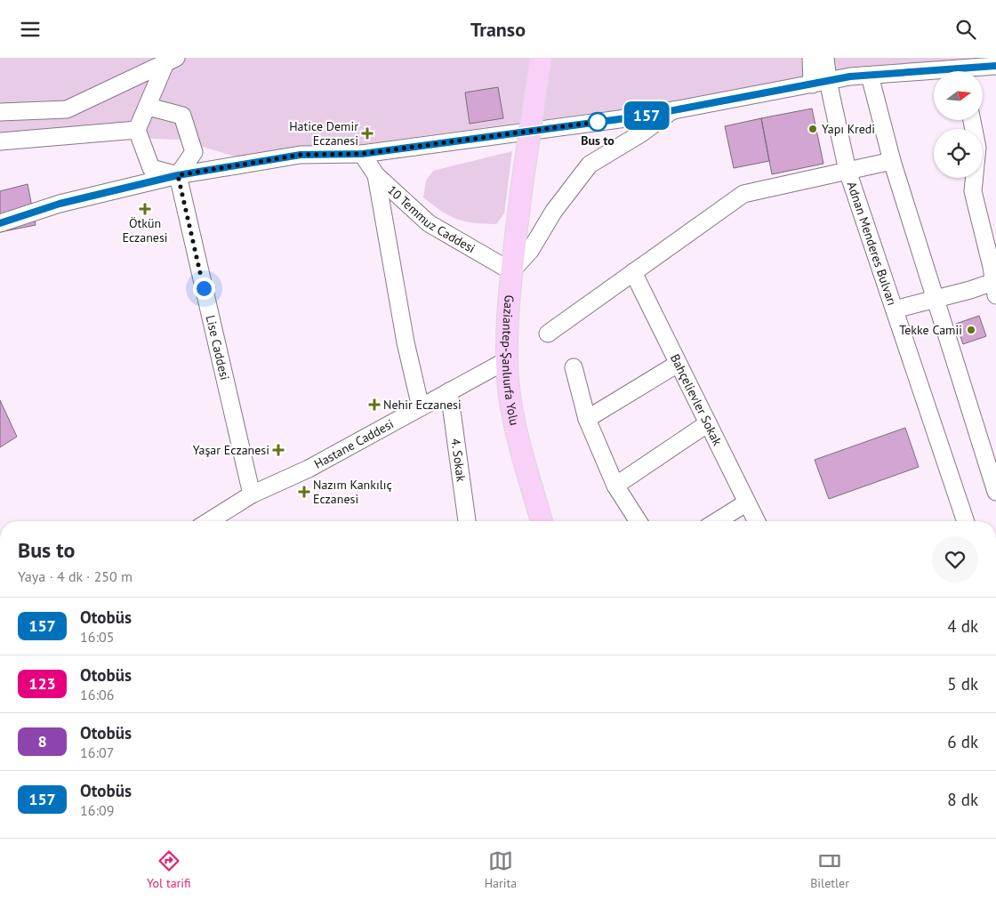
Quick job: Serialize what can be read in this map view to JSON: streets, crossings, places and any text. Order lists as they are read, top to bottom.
{
  "streets": {
    "main road": ["Gaziantep-Şanlıurfa Yolu"],
    "street": [
      "10 Temmuz Caddesi",
      "Adnan Menderes Bulvarı",
      "Lise Caddesi",
      "Bahçelievler Sokak",
      "Hastane Caddesi",
      "4. Sokak"
    ]
  },
  "crossings": [
    ["10 Temmuz Caddesi", "Gaziantep-Şanlıurfa Yolu"],
    ["Lise Caddesi", "Hastane Caddesi"],
    ["Gaziantep-Şanlıurfa Yolu", "Hastane Caddesi"],
    ["Hastane Caddesi", "4. Sokak"]
  ],
  "places": {
    "other": ["Bus to", "Yapı Kredi", "Tekke Camii"],
    "health": [
      "Hatice Demir Eczanesi",
      "Ötkün Eczanesi",
      "Nehir Eczanesi",
      "Yaşar Eczanesi",
      "Nazım Kankılıç Eczanesi"
    ]
  },
  "lines": ["bus line 157"],
  "north": "right",
  "page": {
    "header": "Transo",
    "on_map": "157",
    "heading": ["Bus to", "Yaya · 4 dk · 250 m"],
    "list": [
      {
        "mark": "157",
        "name": "Otobüs",
        "note": "16:05",
        "value": "4 dk"
      },
      {
        "mark": "123",
        "name": "Otobüs",
        "note": "16:06",
        "value": "5 dk"
      },
      {
        "mark": "8",
        "name": "Otobüs",
        "note": "16:07",
        "value": "6 dk"
      },
      {
        "mark": "157",
        "name": "Otobüs",
        "note": "16:09",
        "value": "8 dk"
      }
    ],
    "tabs": ["Yol tarifi", "Harita", "Biletler"]
  }
}
